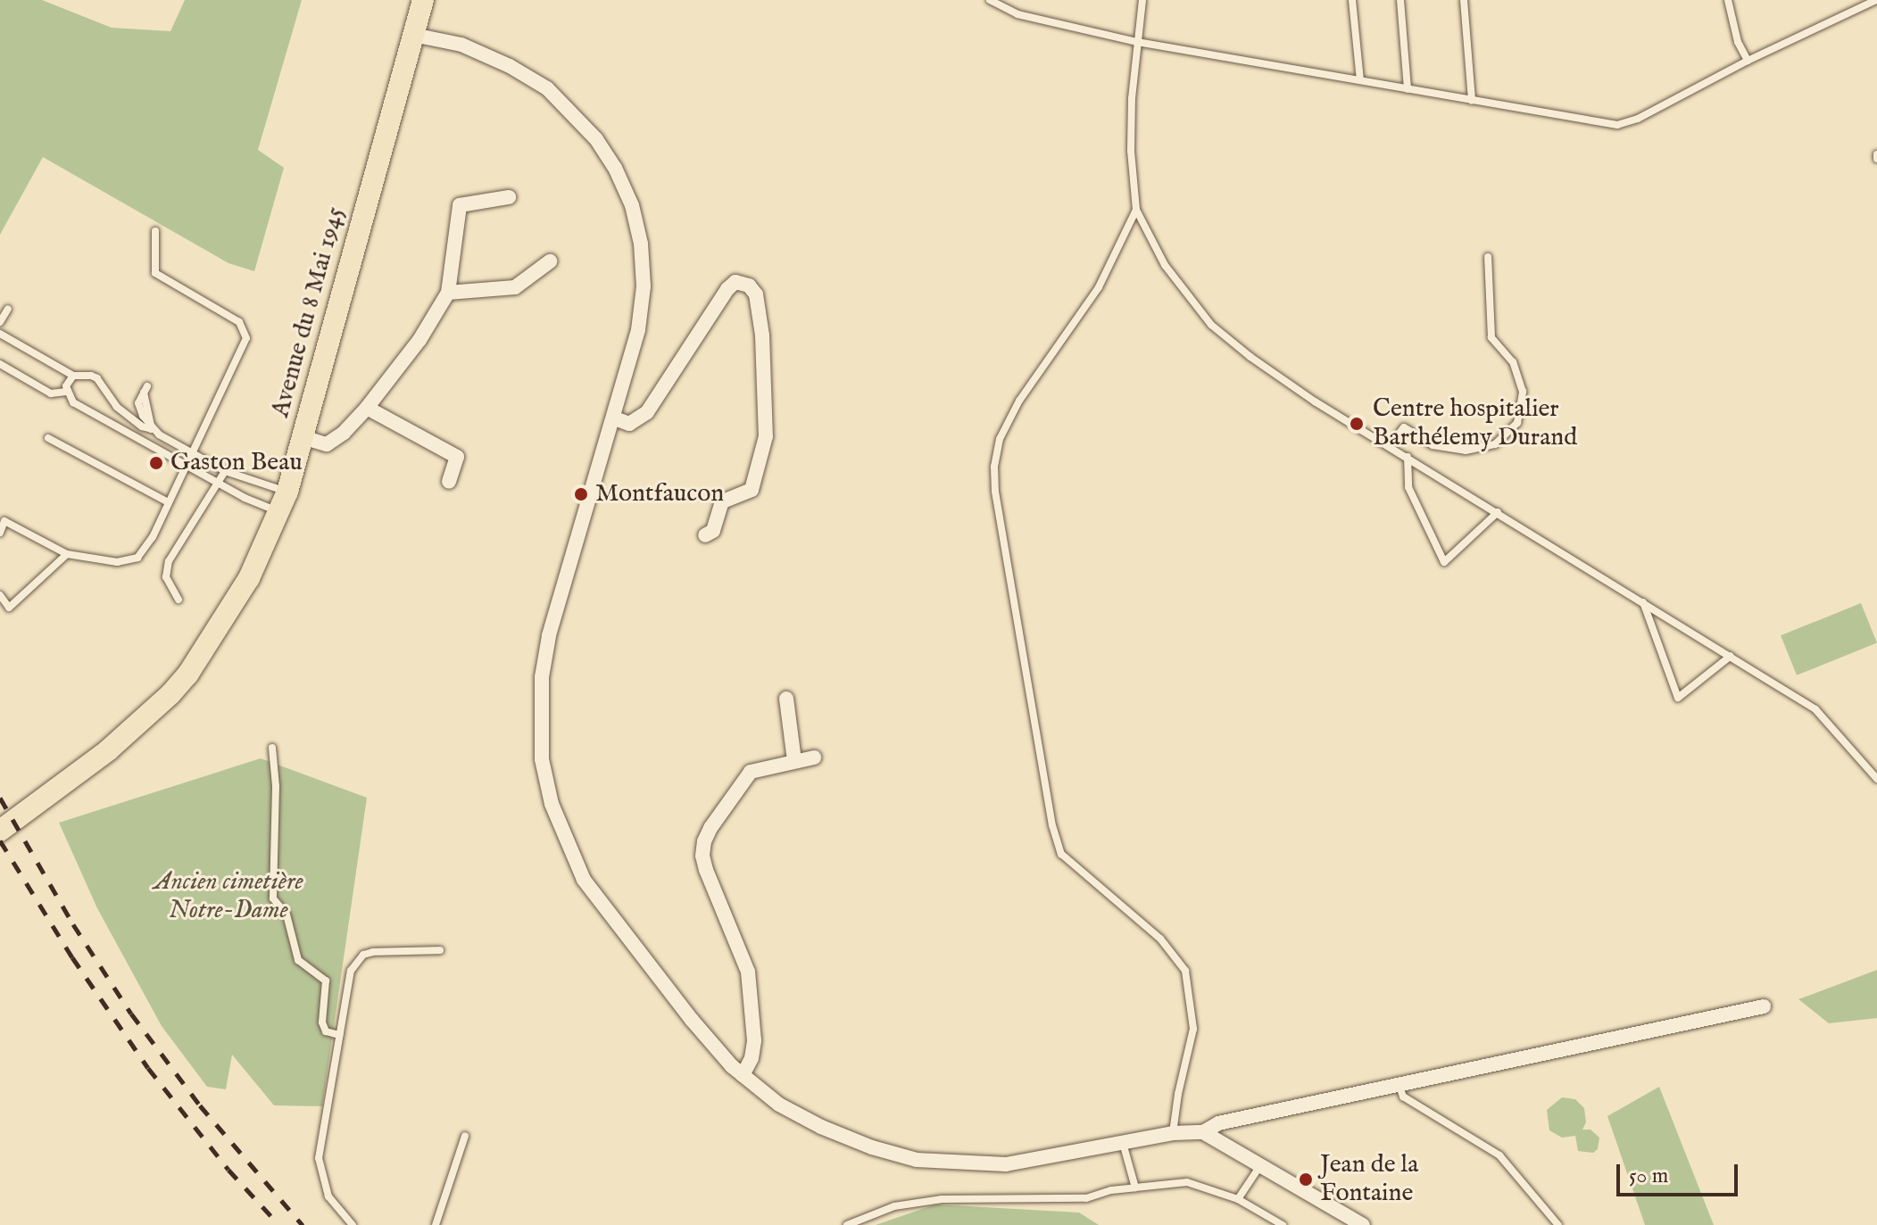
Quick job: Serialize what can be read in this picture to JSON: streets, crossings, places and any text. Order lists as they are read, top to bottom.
{
  "streets": {
    "main road": ["Avenue du 8 Mai 1945"]
  },
  "parks": ["Ancien cimetière Notre-Dame"],
  "places": [
    "Centre hospitalier Barthélemy Durand",
    "Gaston Beau",
    "Montfaucon",
    "Jean de la Fontaine"
  ],
  "scale_bar": "50 m"
}
